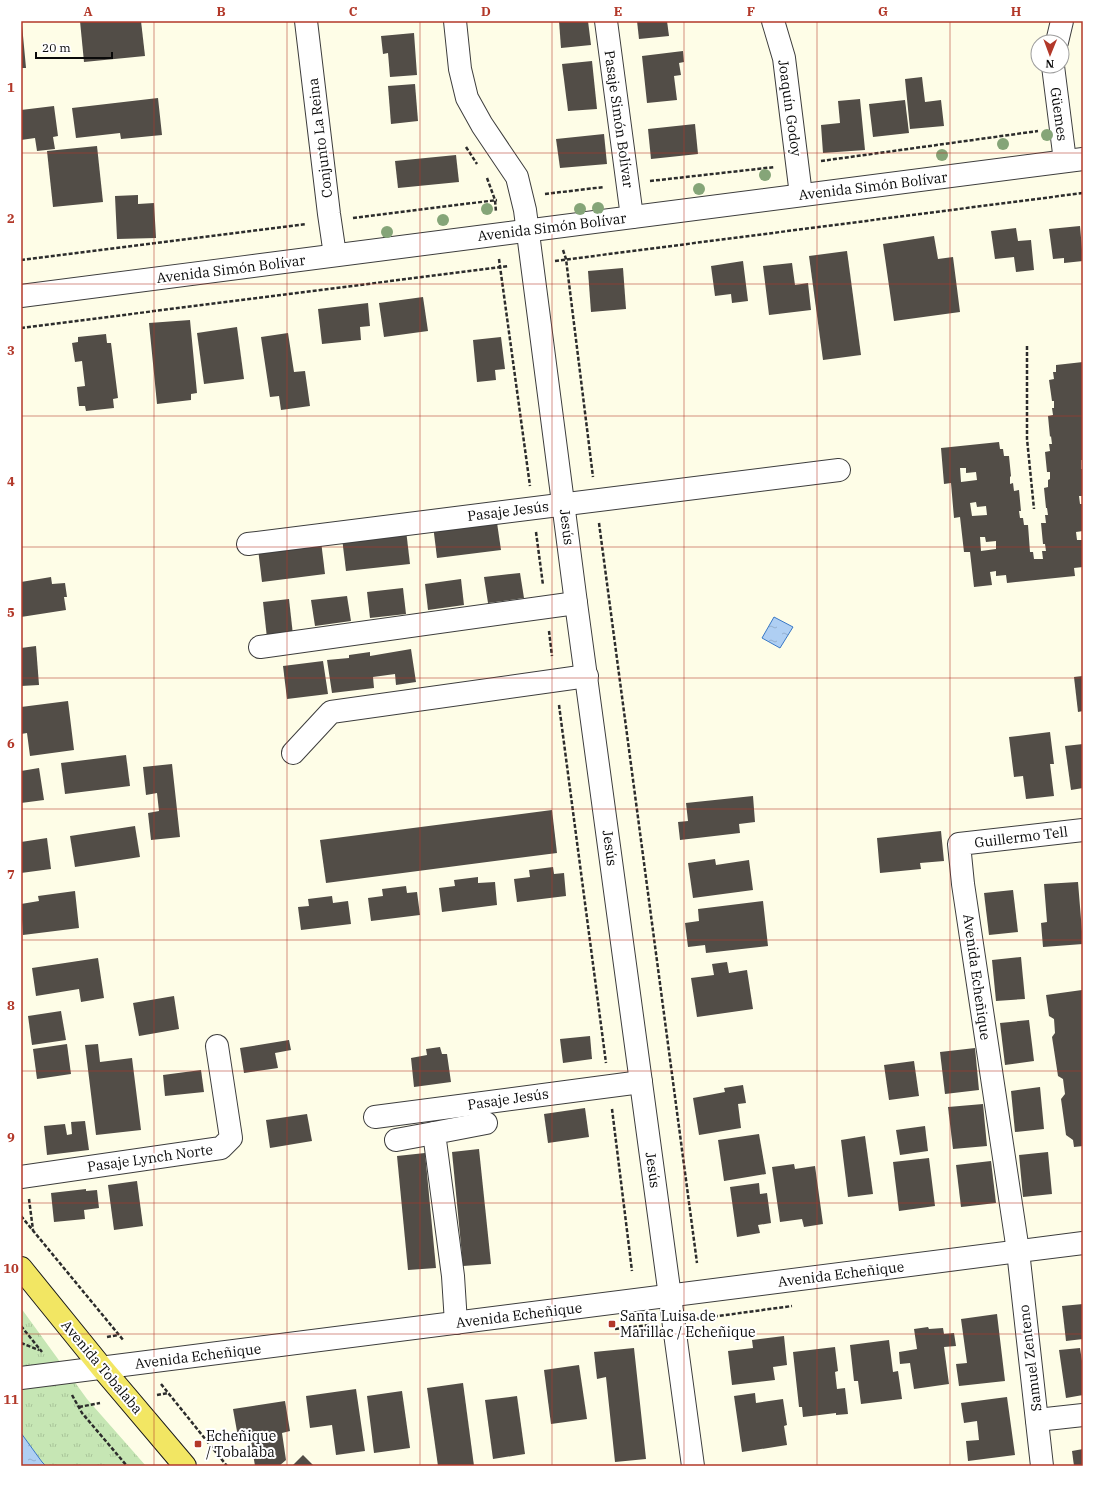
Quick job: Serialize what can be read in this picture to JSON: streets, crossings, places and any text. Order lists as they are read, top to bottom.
{
  "streets": {
    "main road": ["Avenida Tobalaba"],
    "street": [
      "Joaquín Godoy",
      "Güemes",
      "Pasaje Simón Bolívar",
      "Conjunto La Reina",
      "Avenida Simón Bolívar",
      "Pasaje Jesús",
      "Jesús",
      "Guillermo Tell",
      "Avenida Echeñique",
      "Pasaje Lynch Norte",
      "Samuel Zenteno"
    ]
  },
  "crossings": [
    ["Joaquín Godoy", "Avenida Simón Bolívar"],
    ["Güemes", "Avenida Simón Bolívar"],
    ["Pasaje Simón Bolívar", "Avenida Simón Bolívar"],
    ["Conjunto La Reina", "Avenida Simón Bolívar"],
    ["Avenida Simón Bolívar", "Jesús"],
    ["Pasaje Jesús", "Jesús"],
    ["Jesús", "Avenida Echeñique"],
    ["Guillermo Tell", "Avenida Echeñique"],
    ["Avenida Echeñique", "Samuel Zenteno"],
    ["Avenida Echeñique", "Avenida Tobalaba"]
  ],
  "places": {
    "transit": ["Santa Luisa de Marillac / Echeñique", "Echeñique / Tobalaba"]
  },
  "scale_bar": "20 m",
  "north": "bottom",
  "grid": {
    "columns": [
      "A",
      "B",
      "C",
      "D",
      "E",
      "F",
      "G",
      "H"
    ],
    "rows": [
      "1",
      "2",
      "3",
      "4",
      "5",
      "6",
      "7",
      "8",
      "9",
      "10",
      "11"
    ]
  }
}
